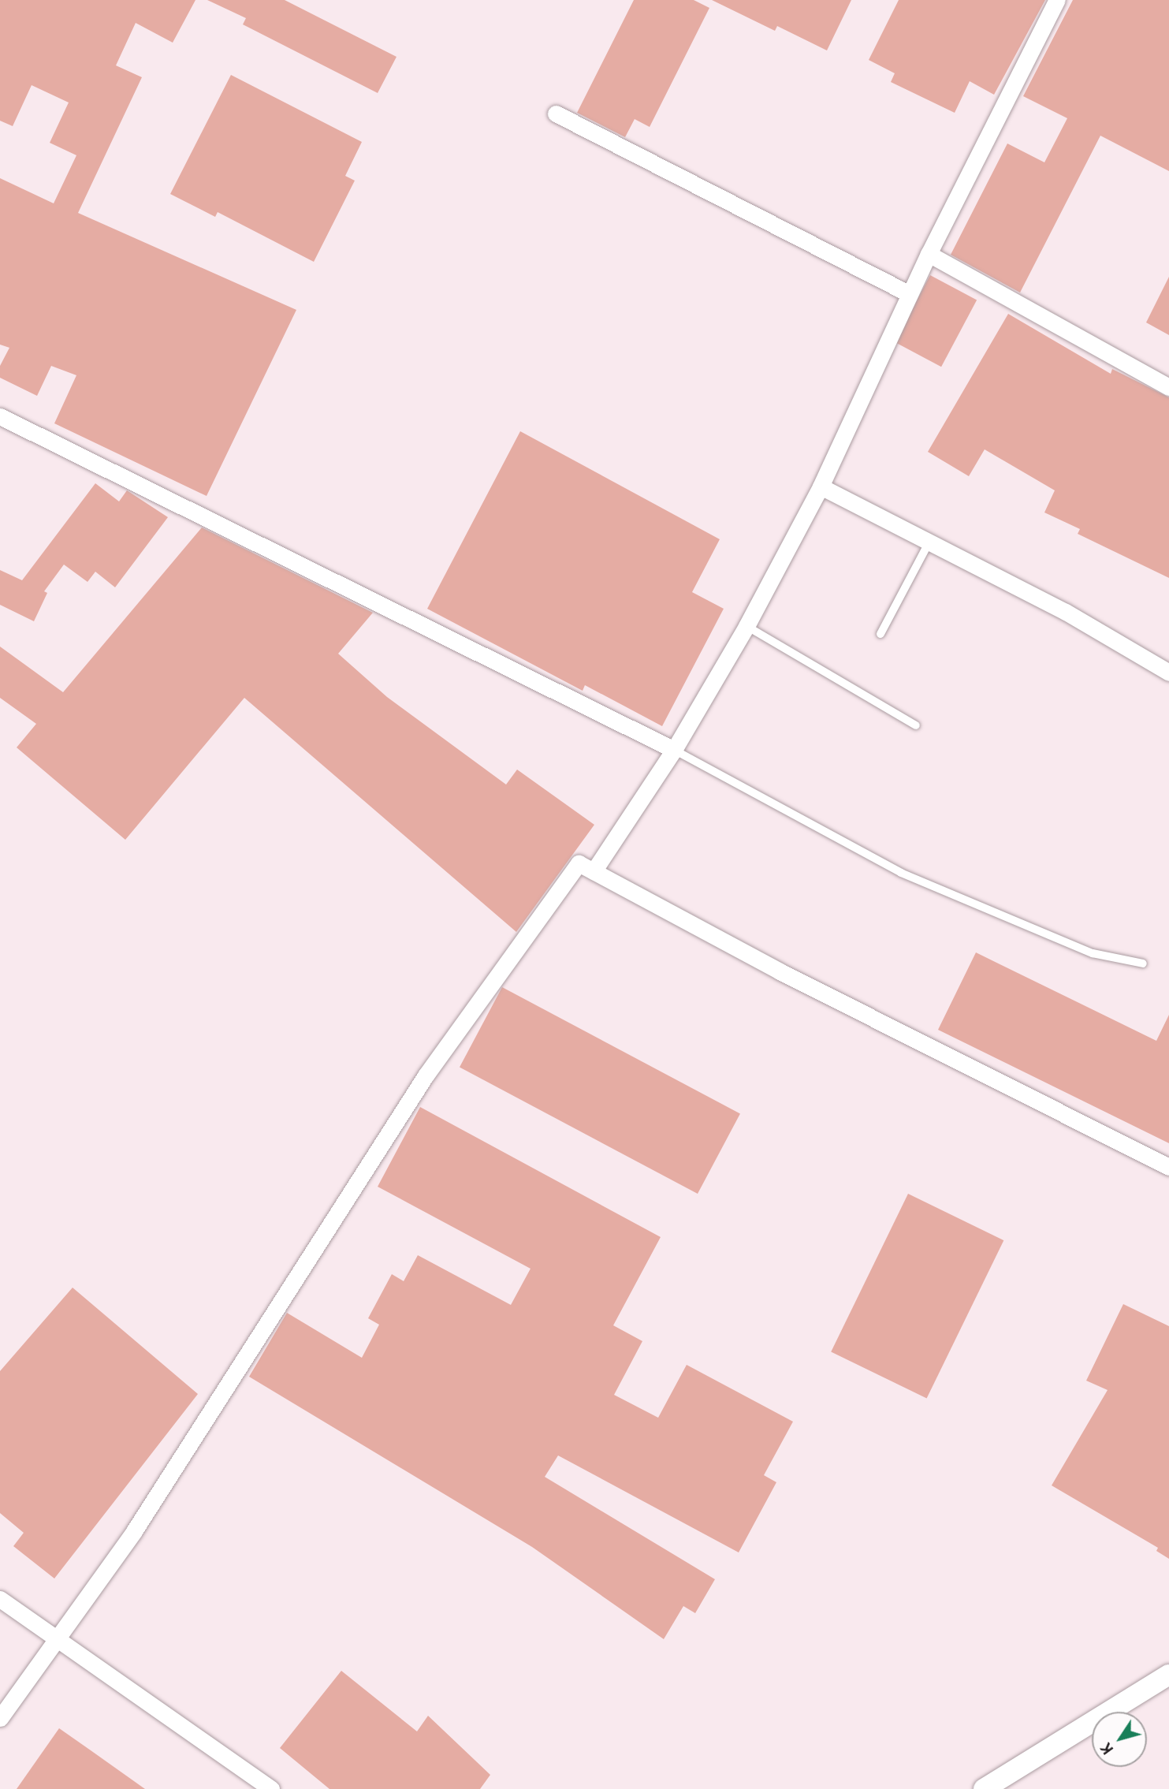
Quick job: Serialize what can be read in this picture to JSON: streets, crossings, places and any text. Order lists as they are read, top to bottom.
{
  "north": "bottom left"
}
